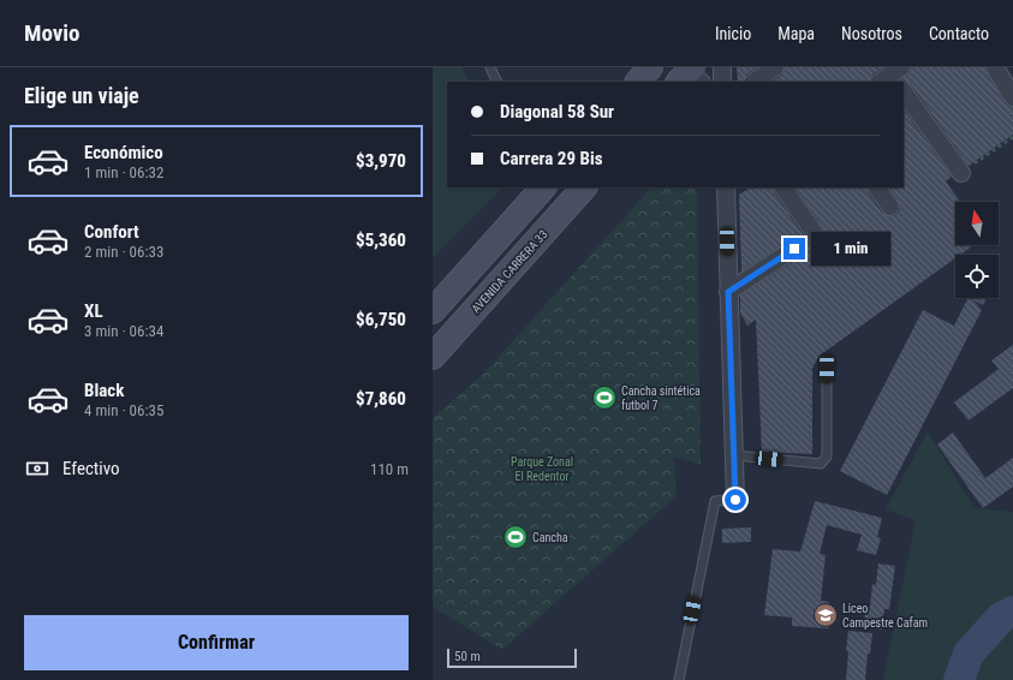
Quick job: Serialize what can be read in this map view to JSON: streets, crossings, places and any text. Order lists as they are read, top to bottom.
{
  "streets": {
    "main road": ["AVENIDA CARRERA 33"]
  },
  "parks": ["Parque Zonal El Redentor"],
  "places": {
    "sports": ["Cancha sintética futbol 7", "Cancha"],
    "school or university": ["Liceo Campestre Cafam"]
  },
  "scale_bar": "50 m",
  "north": "top",
  "page": {
    "header": "Movio",
    "nav": [
      "Inicio",
      "Mapa",
      "Nosotros",
      "Contacto"
    ],
    "heading": "Elige un viaje",
    "banner": ["Diagonal 58 Sur", "Carrera 29 Bis"],
    "list": [
      {
        "name": "Económico",
        "note": "1 min · 06:32",
        "value": "$3,970"
      },
      {
        "name": "Confort",
        "note": "2 min · 06:33",
        "value": "$5,360"
      },
      {
        "name": "XL",
        "note": "3 min · 06:34",
        "value": "$6,750"
      },
      {
        "name": "Black",
        "note": "4 min · 06:35",
        "value": "$7,860"
      }
    ],
    "bubble": "1 min",
    "pay": ["Efectivo", "110 m"],
    "buttons": "Confirmar",
    "scale": "50 m"
  }
}
